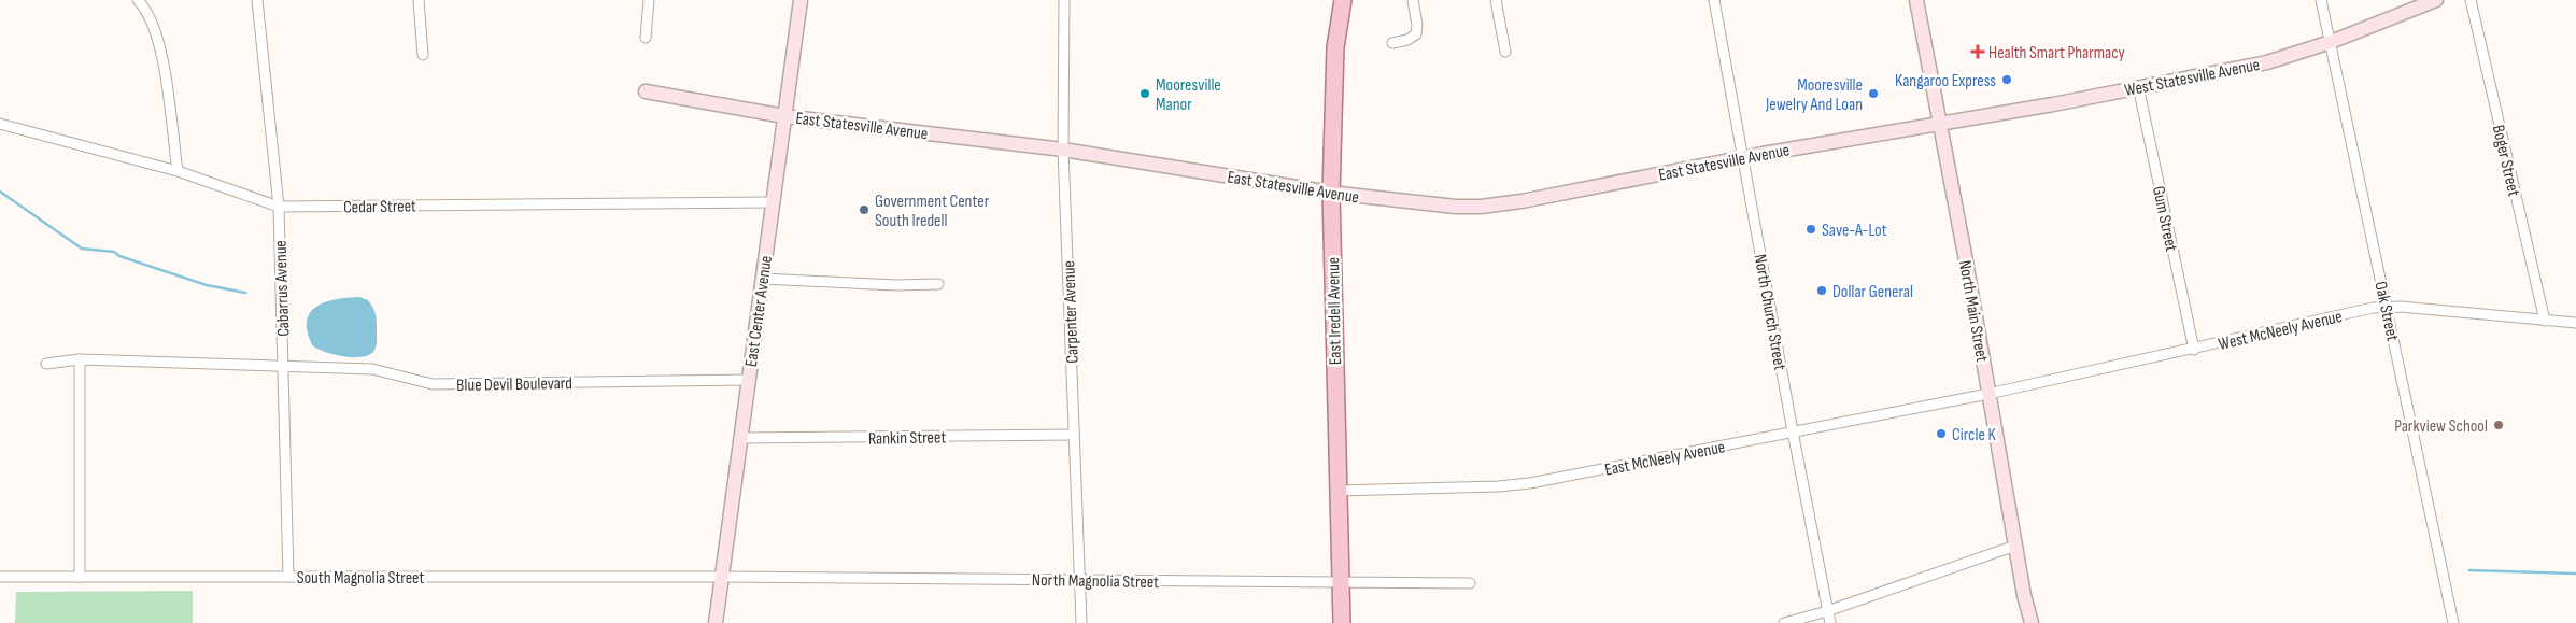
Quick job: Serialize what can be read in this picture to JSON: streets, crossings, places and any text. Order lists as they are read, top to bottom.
{
  "streets": {
    "main road": ["East Iredell Avenue"],
    "street": [
      "West Statesville Avenue",
      "East Statesville Avenue",
      "Boger Street",
      "Cedar Street",
      "Gum Street",
      "Cabarrus Avenue",
      "East Center Avenue",
      "North Main Street",
      "Oak Street",
      "Carpenter Avenue",
      "North Church Street",
      "West McNeely Avenue",
      "Blue Devil Boulevard",
      "Rankin Street",
      "East McNeely Avenue",
      "South Magnolia Street",
      "North Magnolia Street"
    ]
  },
  "crossings": [
    ["West Statesville Avenue", "East Statesville Avenue"],
    ["West Statesville Avenue", "Gum Street"],
    ["West Statesville Avenue", "North Main Street"],
    ["West Statesville Avenue", "Oak Street"],
    ["East Statesville Avenue", "East Center Avenue"],
    ["East Statesville Avenue", "East Iredell Avenue"],
    ["East Statesville Avenue", "North Main Street"],
    ["East Statesville Avenue", "Carpenter Avenue"],
    ["East Statesville Avenue", "North Church Street"],
    ["Boger Street", "West McNeely Avenue"],
    ["Cedar Street", "Cabarrus Avenue"],
    ["Cedar Street", "East Center Avenue"],
    ["Gum Street", "West McNeely Avenue"],
    ["Cabarrus Avenue", "Blue Devil Boulevard"],
    ["Cabarrus Avenue", "South Magnolia Street"],
    ["East Center Avenue", "Blue Devil Boulevard"],
    ["East Center Avenue", "Rankin Street"],
    ["East Center Avenue", "South Magnolia Street"],
    ["East Center Avenue", "North Magnolia Street"],
    ["East Iredell Avenue", "East McNeely Avenue"],
    ["East Iredell Avenue", "North Magnolia Street"],
    ["North Main Street", "West McNeely Avenue"],
    ["North Main Street", "East McNeely Avenue"],
    ["Oak Street", "West McNeely Avenue"],
    ["Carpenter Avenue", "Rankin Street"],
    ["Carpenter Avenue", "North Magnolia Street"],
    ["North Church Street", "East McNeely Avenue"],
    ["West McNeely Avenue", "East McNeely Avenue"],
    ["South Magnolia Street", "North Magnolia Street"]
  ],
  "places": {
    "health": ["Health Smart Pharmacy"],
    "other": [
      "Kangaroo Express",
      "Mooresville Manor",
      "Mooresville Jewelry And Loan",
      "Government Center South Iredell",
      "Save-A-Lot",
      "Dollar General",
      "Parkview School",
      "Circle K"
    ]
  }
}
